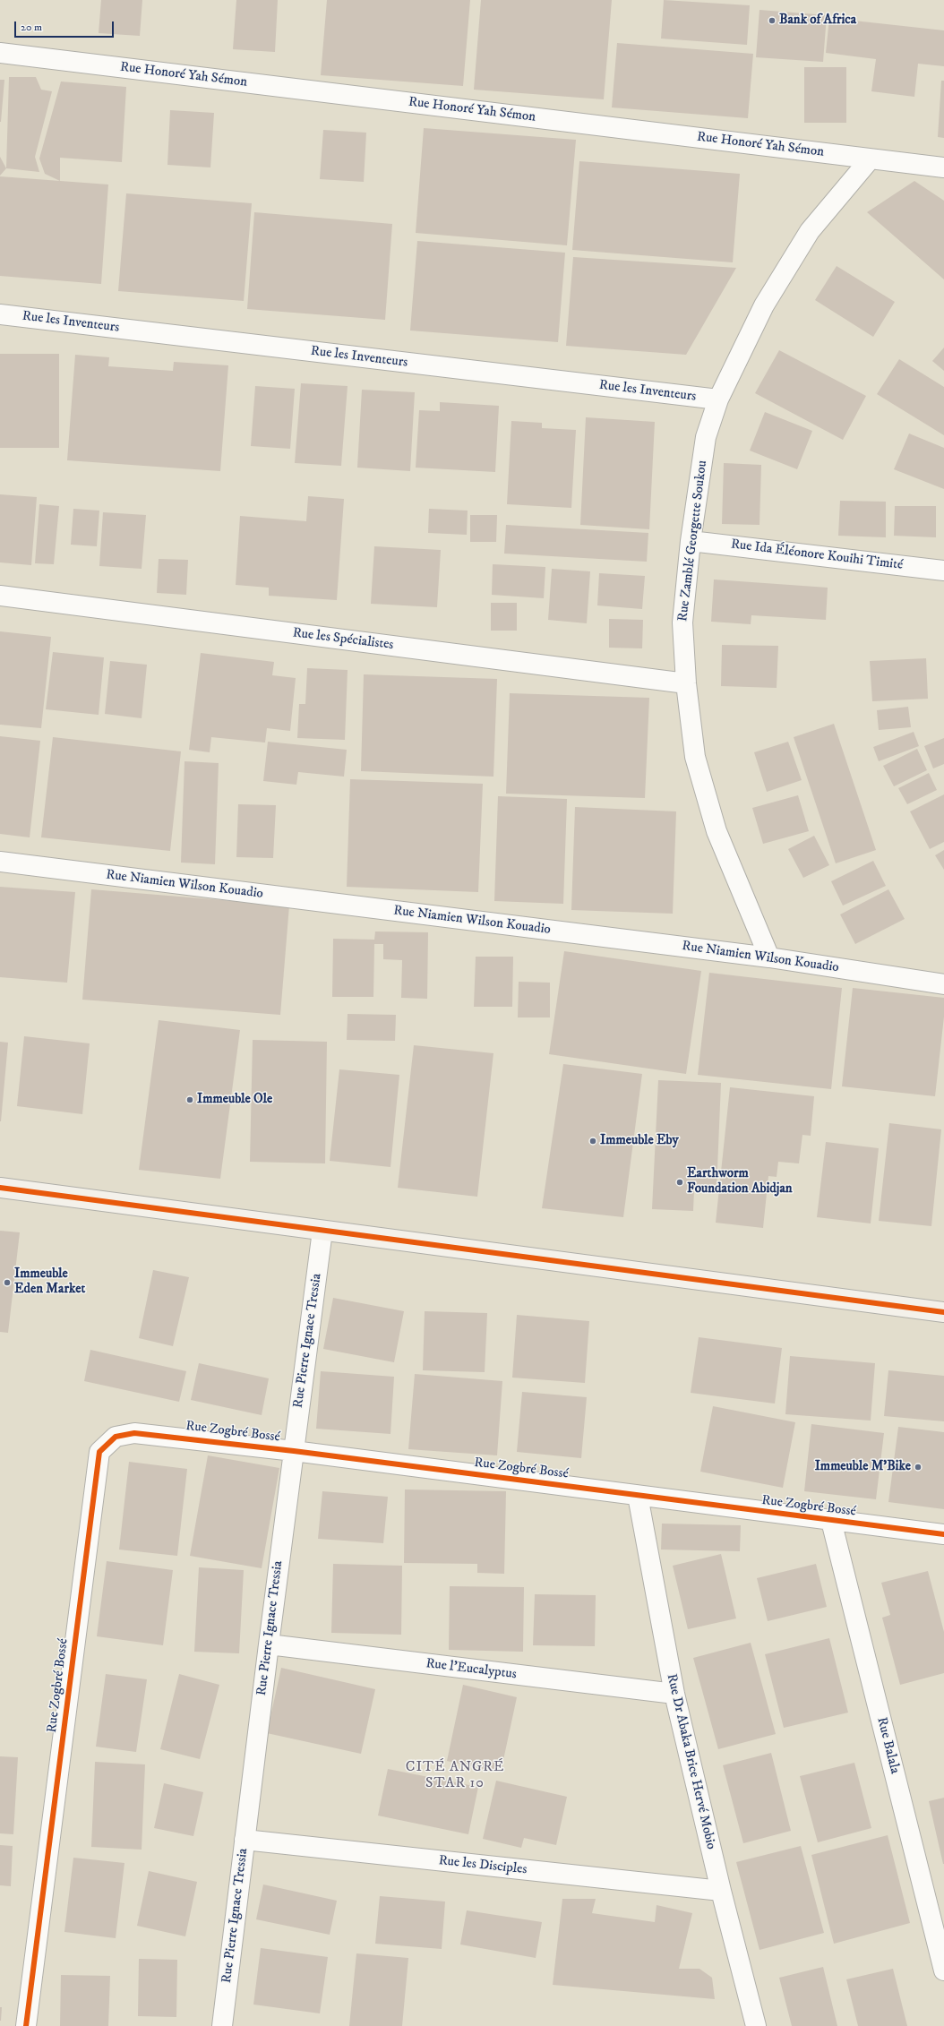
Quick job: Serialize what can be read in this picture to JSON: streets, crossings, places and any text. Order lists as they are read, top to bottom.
{
  "streets": {
    "street": [
      "Rue Honoré Yah Sémon",
      "Rue les Inventeurs",
      "Rue Zamblé Georgette Soukou",
      "Rue Ida Éléonore Kouihi Timité",
      "Rue les Spécialistes",
      "Rue Niamien Wilson Kouadio",
      "Rue Pierre Ignace Tressia",
      "Rue Zogbré Bossé",
      "Rue l'Eucalyptus",
      "Rue Balala",
      "Rue Dr Abaka Brice Hervé Mobio",
      "Rue les Disciples"
    ]
  },
  "crossings": [
    ["Rue Honoré Yah Sémon", "Rue Zamblé Georgette Soukou"],
    ["Rue les Inventeurs", "Rue Zamblé Georgette Soukou"],
    ["Rue Zamblé Georgette Soukou", "Rue Ida Éléonore Kouihi Timité"],
    ["Rue Zamblé Georgette Soukou", "Rue les Spécialistes"],
    ["Rue Zamblé Georgette Soukou", "Rue Niamien Wilson Kouadio"],
    ["Rue Pierre Ignace Tressia", "Rue Zogbré Bossé"],
    ["Rue Pierre Ignace Tressia", "Rue l'Eucalyptus"],
    ["Rue Pierre Ignace Tressia", "Rue les Disciples"],
    ["Rue Zogbré Bossé", "Rue Balala"],
    ["Rue Zogbré Bossé", "Rue Dr Abaka Brice Hervé Mobio"],
    ["Rue l'Eucalyptus", "Rue Dr Abaka Brice Hervé Mobio"],
    ["Rue Dr Abaka Brice Hervé Mobio", "Rue les Disciples"]
  ],
  "districts": ["CITÉ ANGRÉ STAR 10"],
  "places": [
    "Bank of Africa",
    "Immeuble Ole",
    "Immeuble Eby",
    "Earthworm Foundation Abidjan",
    "Immeuble Eden Market",
    "Immeuble M’Bike"
  ],
  "scale_bar": "20 m"
}
